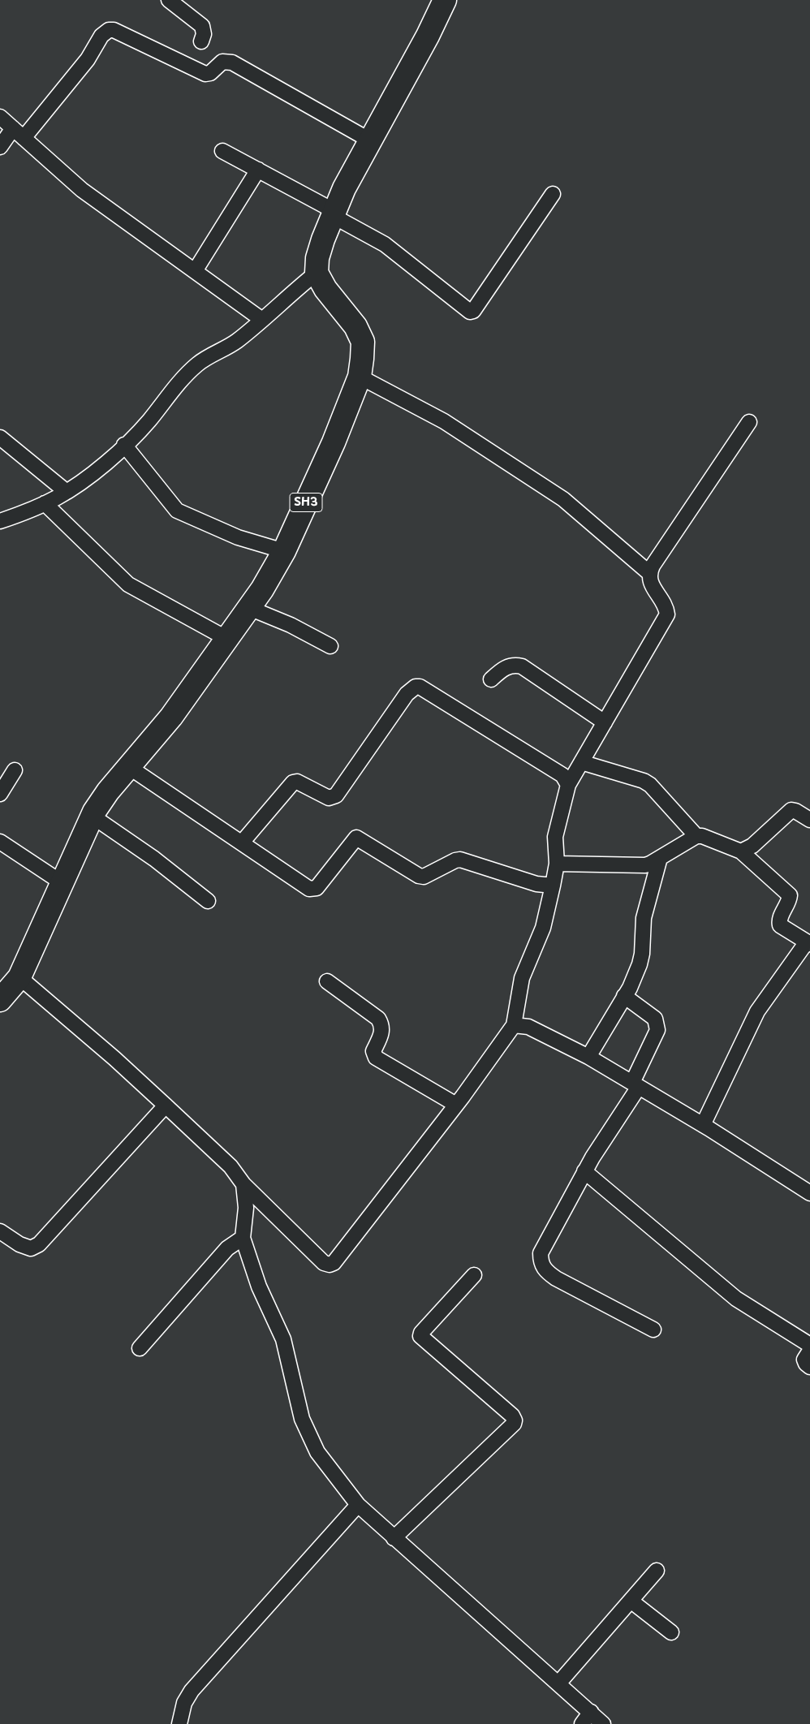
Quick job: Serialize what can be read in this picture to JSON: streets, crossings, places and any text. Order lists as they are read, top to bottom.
{
  "streets": {
    "main road": ["SH3"]
  }
}
